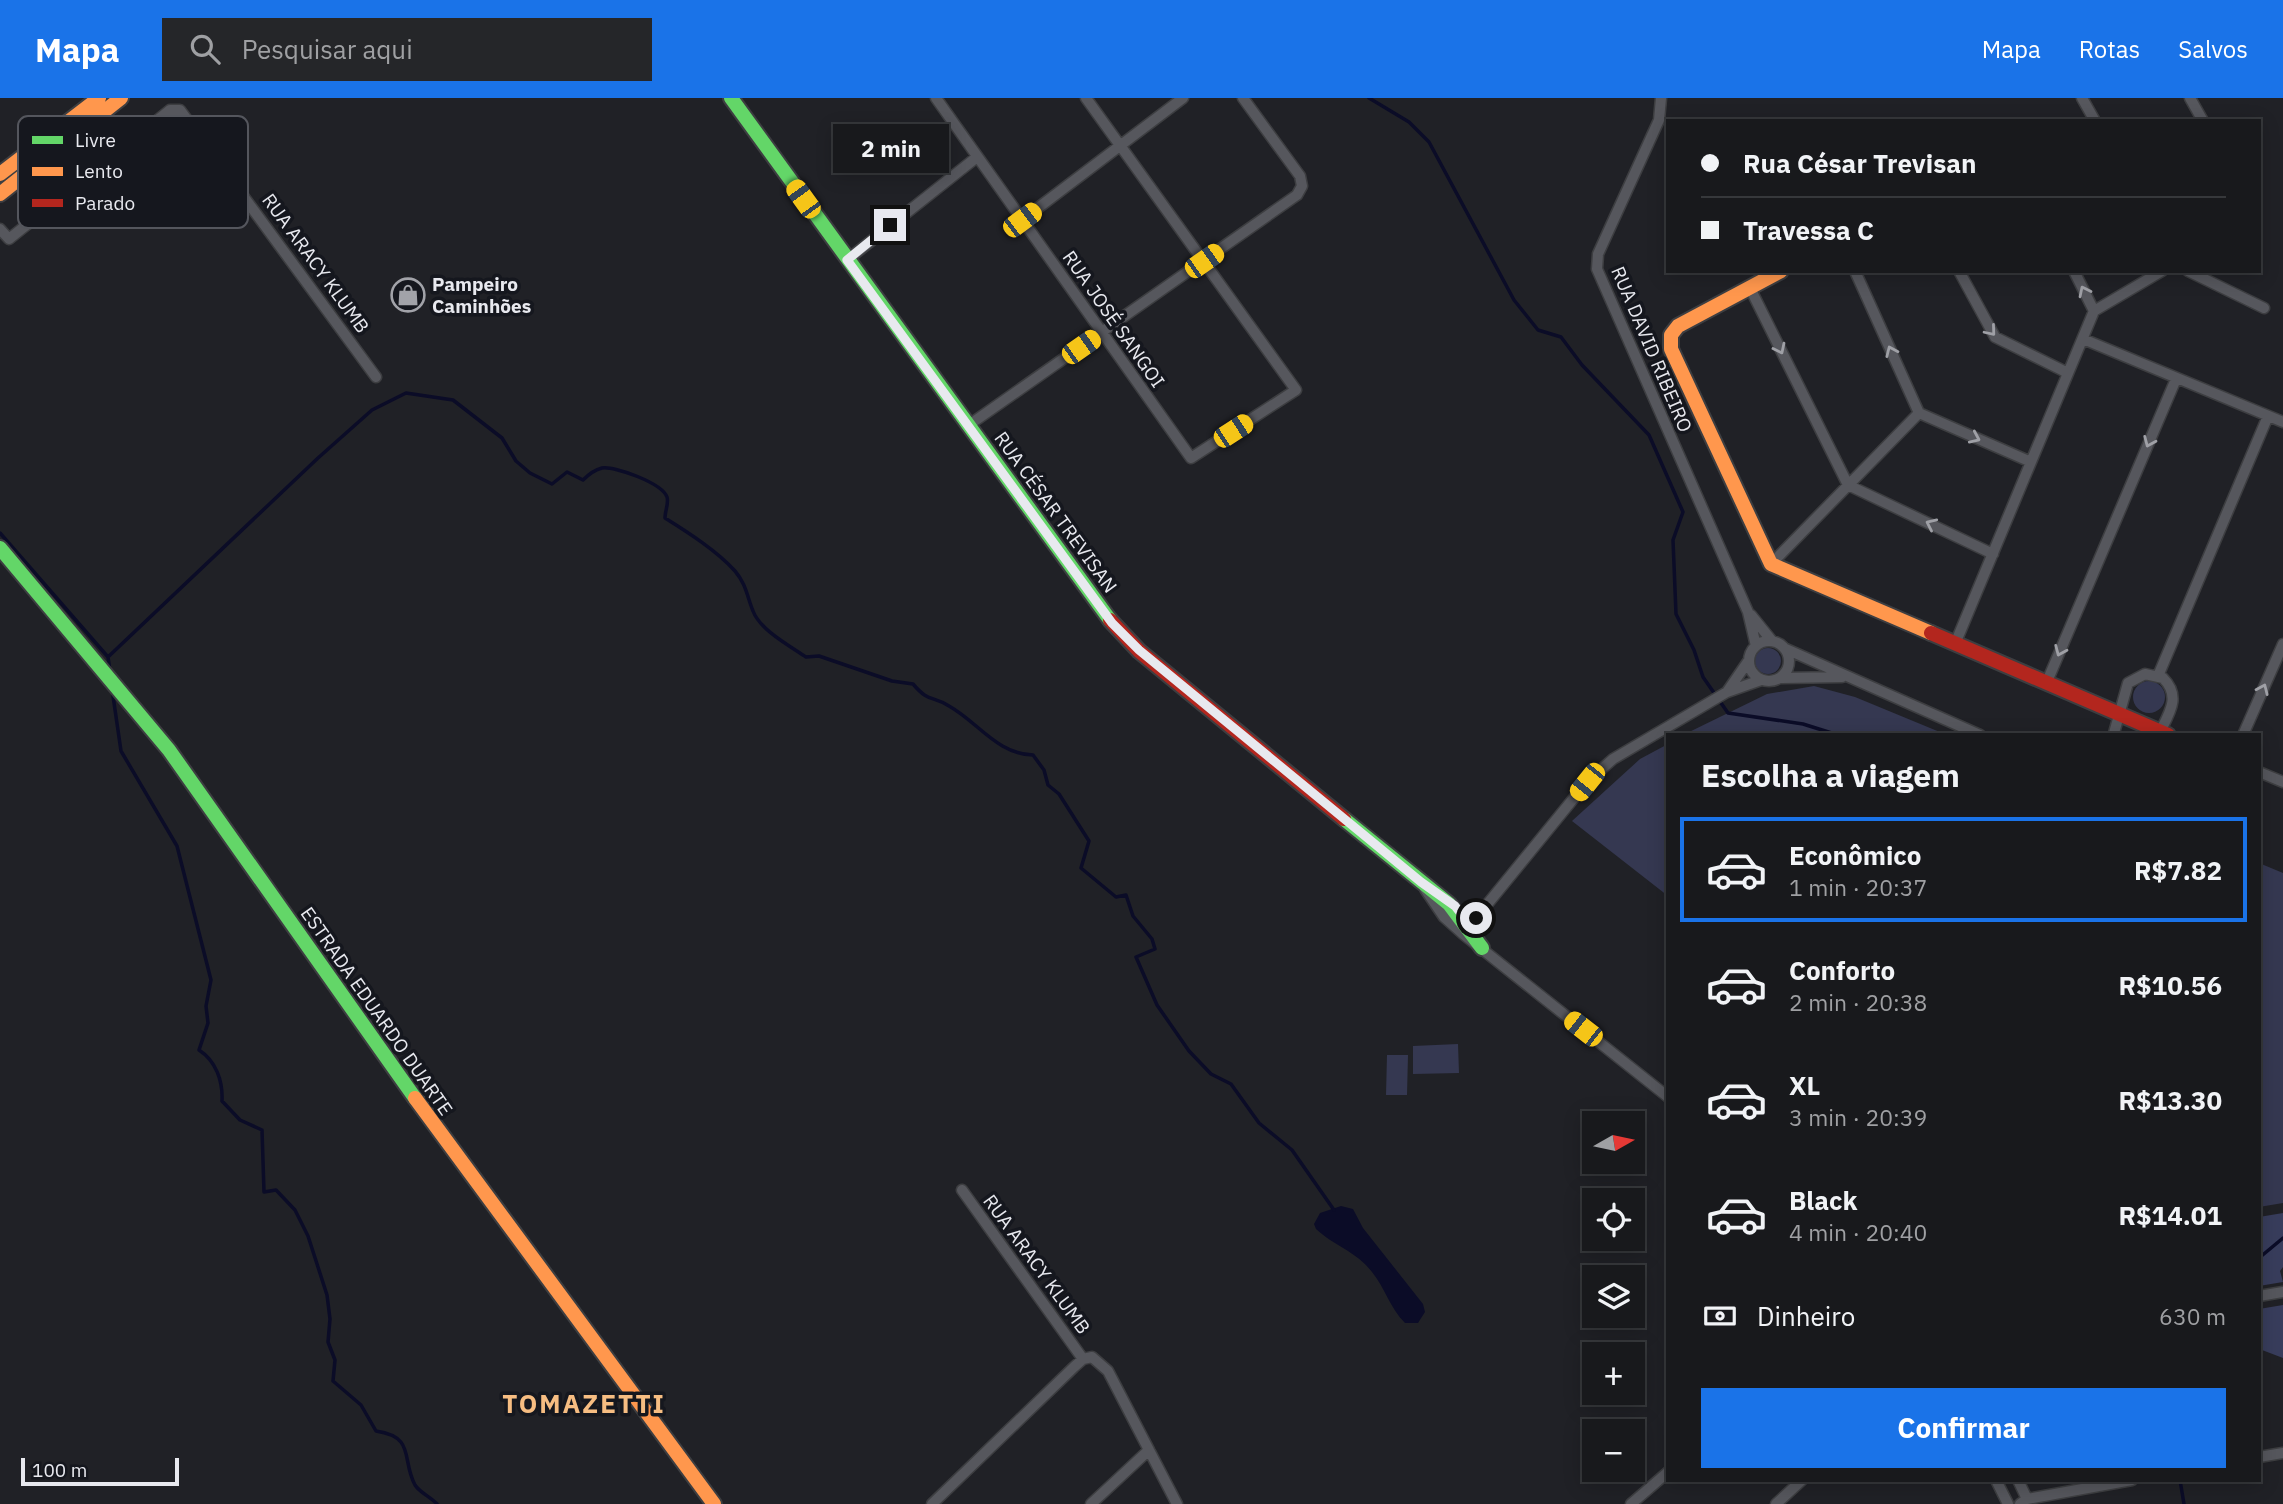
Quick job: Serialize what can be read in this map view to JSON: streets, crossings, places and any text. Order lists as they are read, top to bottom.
{
  "streets": {
    "main road": ["RUA CÉSAR TREVISAN", "ESTRADA EDUARDO DUARTE"],
    "street": ["RUA ARACY KLUMB", "RUA JOSÉ SANGOI", "RUA DAVID RIBEIRO"]
  },
  "districts": ["TOMAZETTI"],
  "places": {
    "shop": ["Pampeiro Caminhões"]
  },
  "legend": ["Livre", "Lento", "Parado"],
  "scale_bar": "100 m",
  "north": "right",
  "page": {
    "header": "Mapa",
    "search": "Pesquisar aqui",
    "nav": ["Mapa", "Rotas", "Salvos"],
    "banner": ["Rua César Trevisan", "Travessa C"],
    "bubble": "2 min",
    "heading": "Escolha a viagem",
    "list": [
      {
        "name": "Econômico",
        "note": "1 min · 20:37",
        "value": "R$7.82"
      },
      {
        "name": "Conforto",
        "note": "2 min · 20:38",
        "value": "R$10.56"
      },
      {
        "name": "XL",
        "note": "3 min · 20:39",
        "value": "R$13.30"
      },
      {
        "name": "Black",
        "note": "4 min · 20:40",
        "value": "R$14.01"
      }
    ],
    "map_buttons": ["+", "−"],
    "pay": ["Dinheiro", "630 m"],
    "buttons": "Confirmar",
    "scale": "100 m"
  }
}
